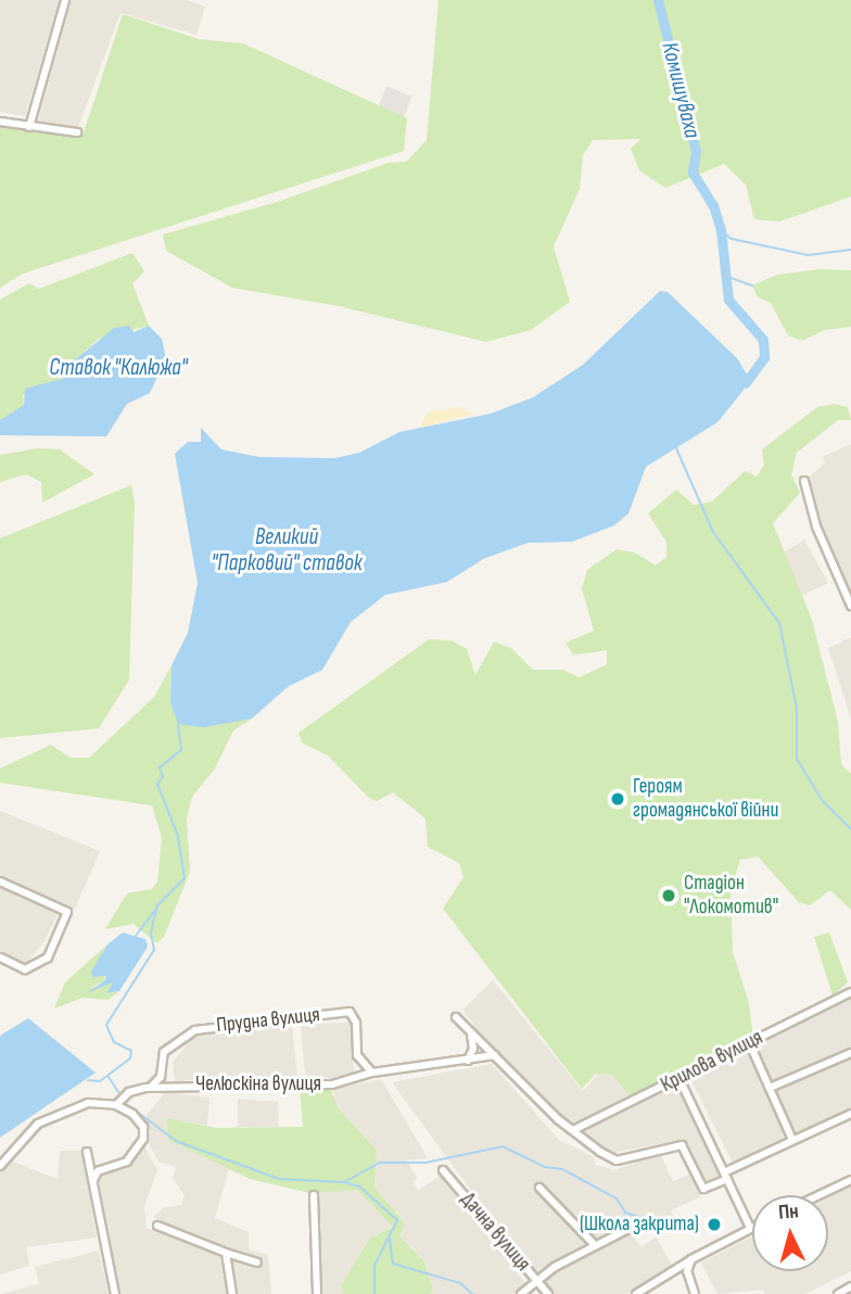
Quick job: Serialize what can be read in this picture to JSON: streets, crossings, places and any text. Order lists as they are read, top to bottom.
{
  "streets": {
    "street": [
      "Прудна вулиця",
      "Крилова вулиця",
      "Челюскіна вулиця",
      "Дачна вулиця"
    ]
  },
  "crossings": [
    ["Прудна вулиця", "Челюскіна вулиця"]
  ],
  "water": ["Комишуваха", "Ставок \"Калюжа\"", "Великий \"Парковий\" ставок"],
  "places": ["Героям громадянської війни", "Стадіон \"Локомотив\"", "(Школа закрита)"],
  "north": "top"
}
